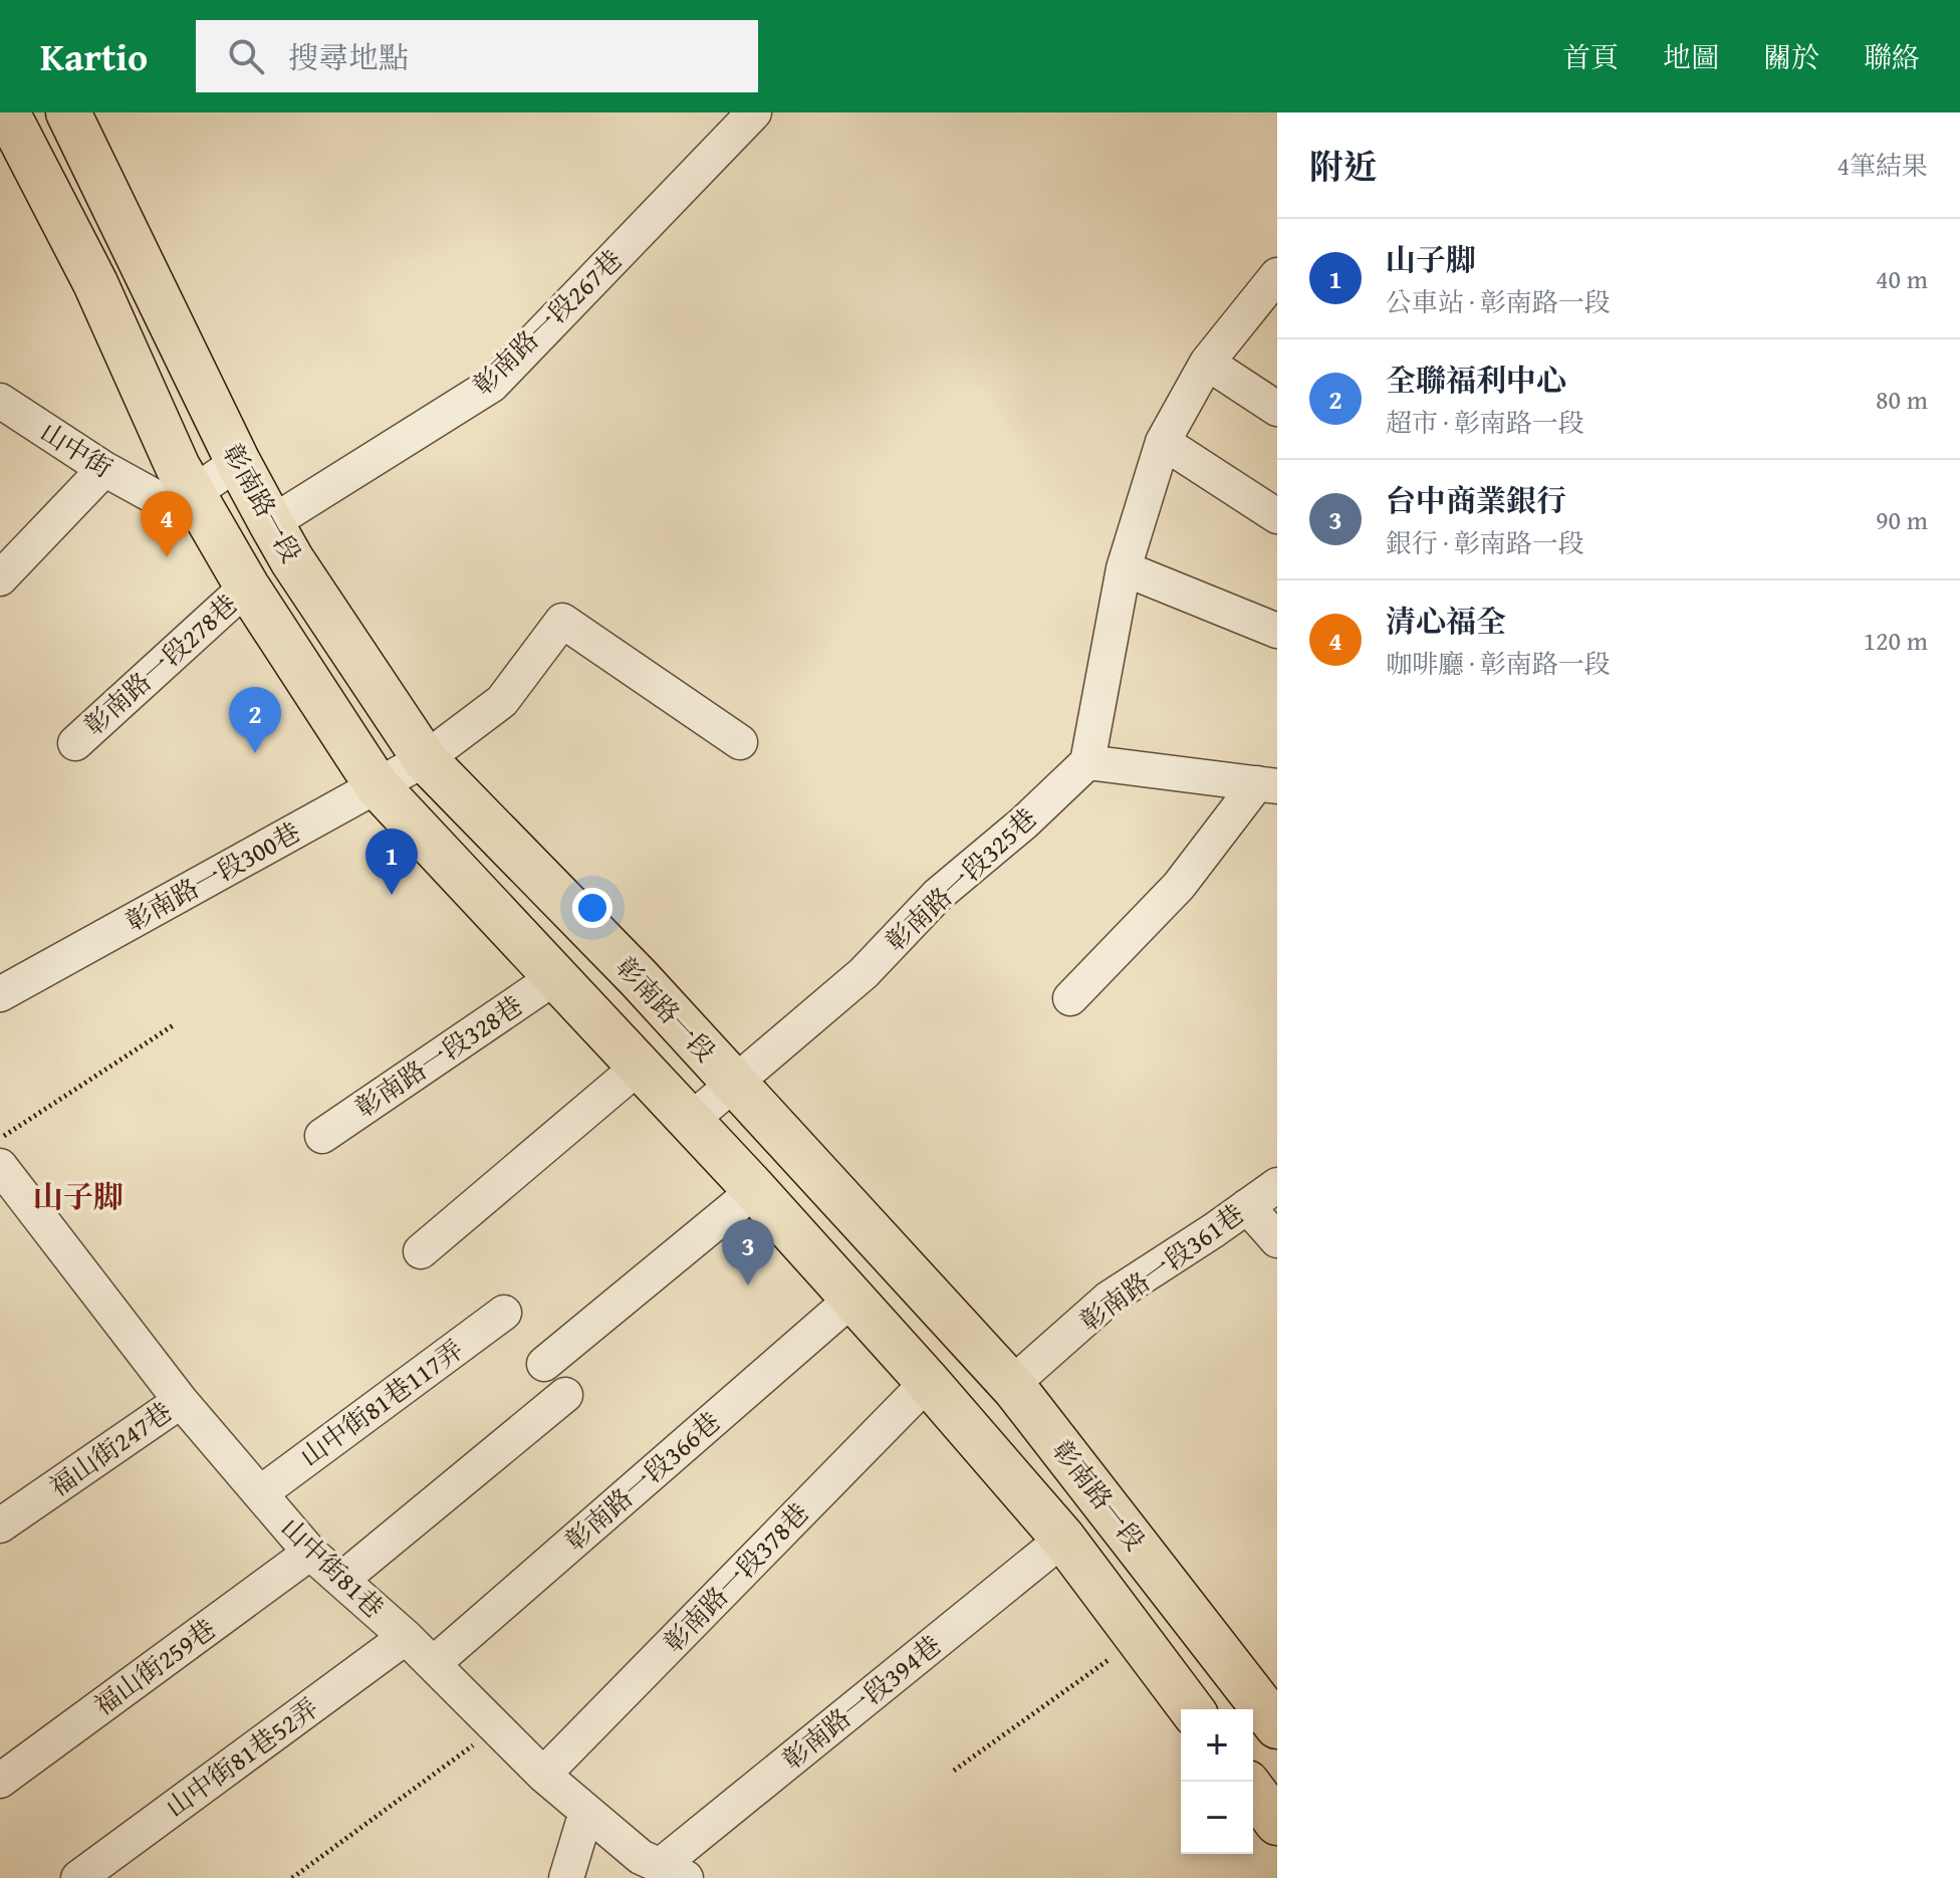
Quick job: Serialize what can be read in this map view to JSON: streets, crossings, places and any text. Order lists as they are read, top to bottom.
{
  "streets": {
    "main road": ["彰南路一段"],
    "street": [
      "彰南路一段267巷",
      "山中街",
      "彰南路一段278巷",
      "彰南路一段300巷",
      "彰南路一段325巷",
      "彰南路一段328巷",
      "彰南路一段361巷",
      "山中街81巷117弄",
      "福山街247巷",
      "彰南路一段366巷",
      "山中街81巷",
      "彰南路一段378巷",
      "福山街259巷",
      "彰南路一段394巷",
      "山中街81巷52弄"
    ]
  },
  "crossings": [
    ["彰南路一段267巷", "彰南路一段"],
    ["山中街", "彰南路一段"],
    ["彰南路一段", "彰南路一段278巷"],
    ["彰南路一段", "彰南路一段300巷"],
    ["彰南路一段", "彰南路一段325巷"],
    ["彰南路一段", "彰南路一段328巷"],
    ["彰南路一段", "彰南路一段361巷"],
    ["彰南路一段", "彰南路一段366巷"],
    ["彰南路一段", "彰南路一段378巷"],
    ["彰南路一段", "彰南路一段394巷"],
    ["山中街81巷117弄", "山中街81巷"],
    ["福山街247巷", "山中街81巷"],
    ["彰南路一段366巷", "山中街81巷"],
    ["山中街81巷", "彰南路一段378巷"],
    ["山中街81巷", "福山街259巷"],
    ["山中街81巷", "彰南路一段394巷"],
    ["山中街81巷", "山中街81巷52弄"]
  ],
  "districts": ["山子脚"],
  "page": {
    "header": "Kartio",
    "search": "搜尋地點",
    "nav": [
      "首頁",
      "地圖",
      "關於",
      "聯絡"
    ],
    "heading": ["附近", "4筆結果"],
    "list": [
      {
        "mark": "1",
        "name": "山子脚",
        "note": "公車站 · 彰南路一段",
        "value": "40 m"
      },
      {
        "mark": "2",
        "name": "全聯福利中心",
        "note": "超市 · 彰南路一段",
        "value": "80 m"
      },
      {
        "mark": "3",
        "name": "台中商業銀行",
        "note": "銀行 · 彰南路一段",
        "value": "90 m"
      },
      {
        "mark": "4",
        "name": "清心福全",
        "note": "咖啡廳 · 彰南路一段",
        "value": "120 m"
      }
    ],
    "pins": [
      "4",
      "2",
      "1",
      "3"
    ],
    "map_buttons": ["+", "−"]
  }
}
